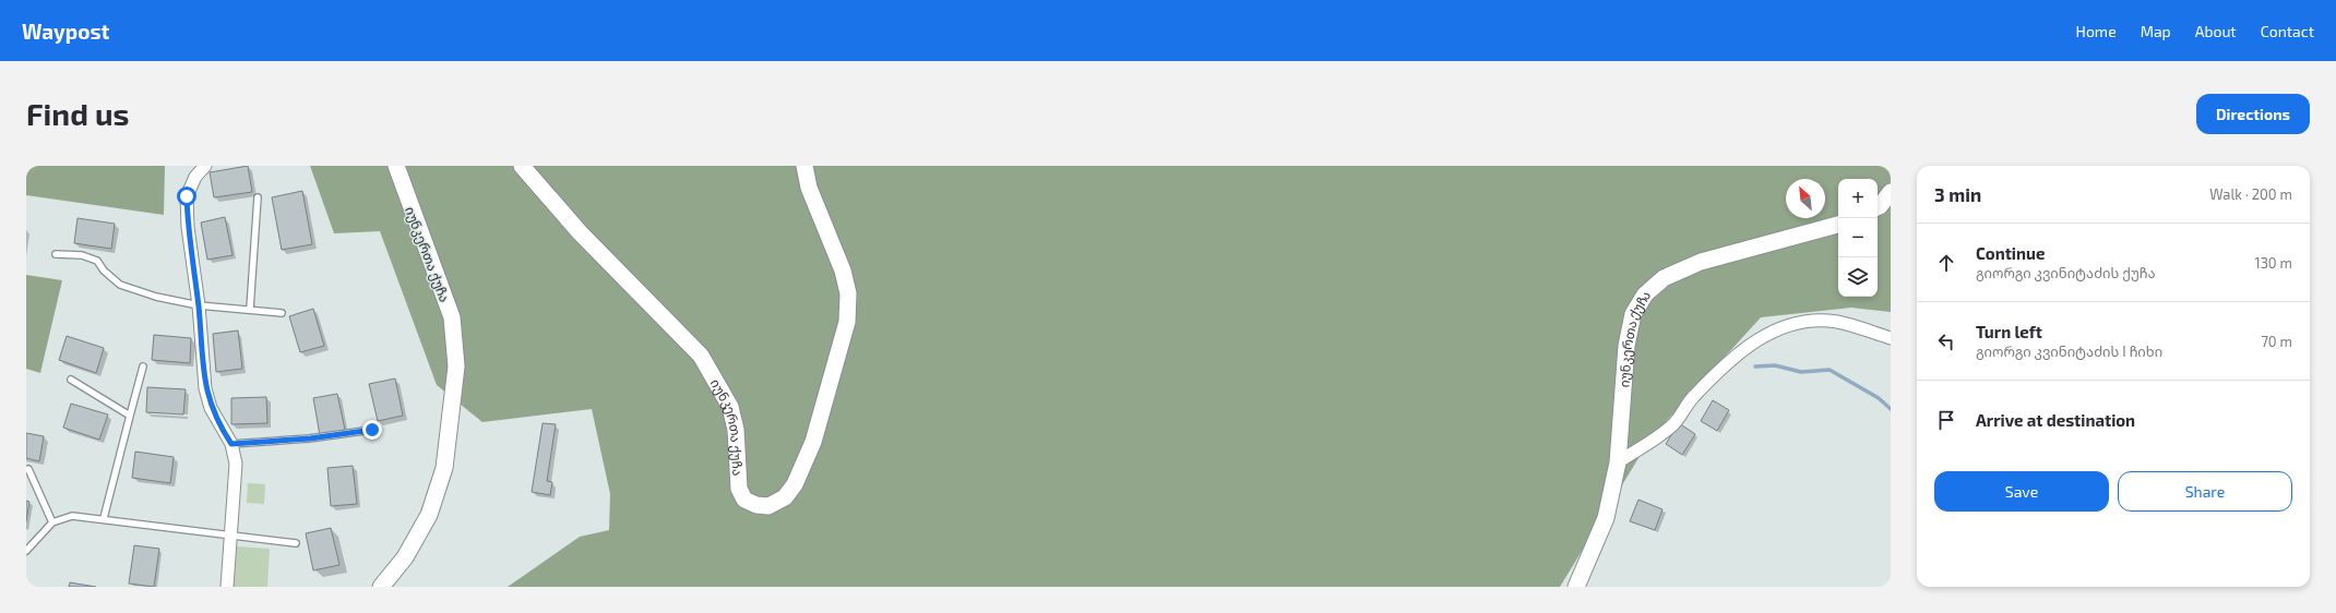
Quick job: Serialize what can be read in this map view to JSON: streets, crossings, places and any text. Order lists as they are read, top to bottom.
{
  "streets": {
    "main road": ["იუნკერთა ქუჩა"]
  },
  "north": "top left",
  "page": {
    "header": "Waypost",
    "nav": [
      "Home",
      "Map",
      "About",
      "Contact"
    ],
    "buttons": [
      "Directions",
      ["Save", "Share"]
    ],
    "title": "Find us",
    "heading": ["3 min", "Walk · 200 m"],
    "map_buttons": ["+", "−"],
    "list": [
      ["Continue", "გიორგი კვინიტაძის ქუჩა", "130 m"],
      ["Turn left", "გიორგი კვინიტაძის I ჩიხი", "70 m"],
      "Arrive at destination"
    ]
  }
}
